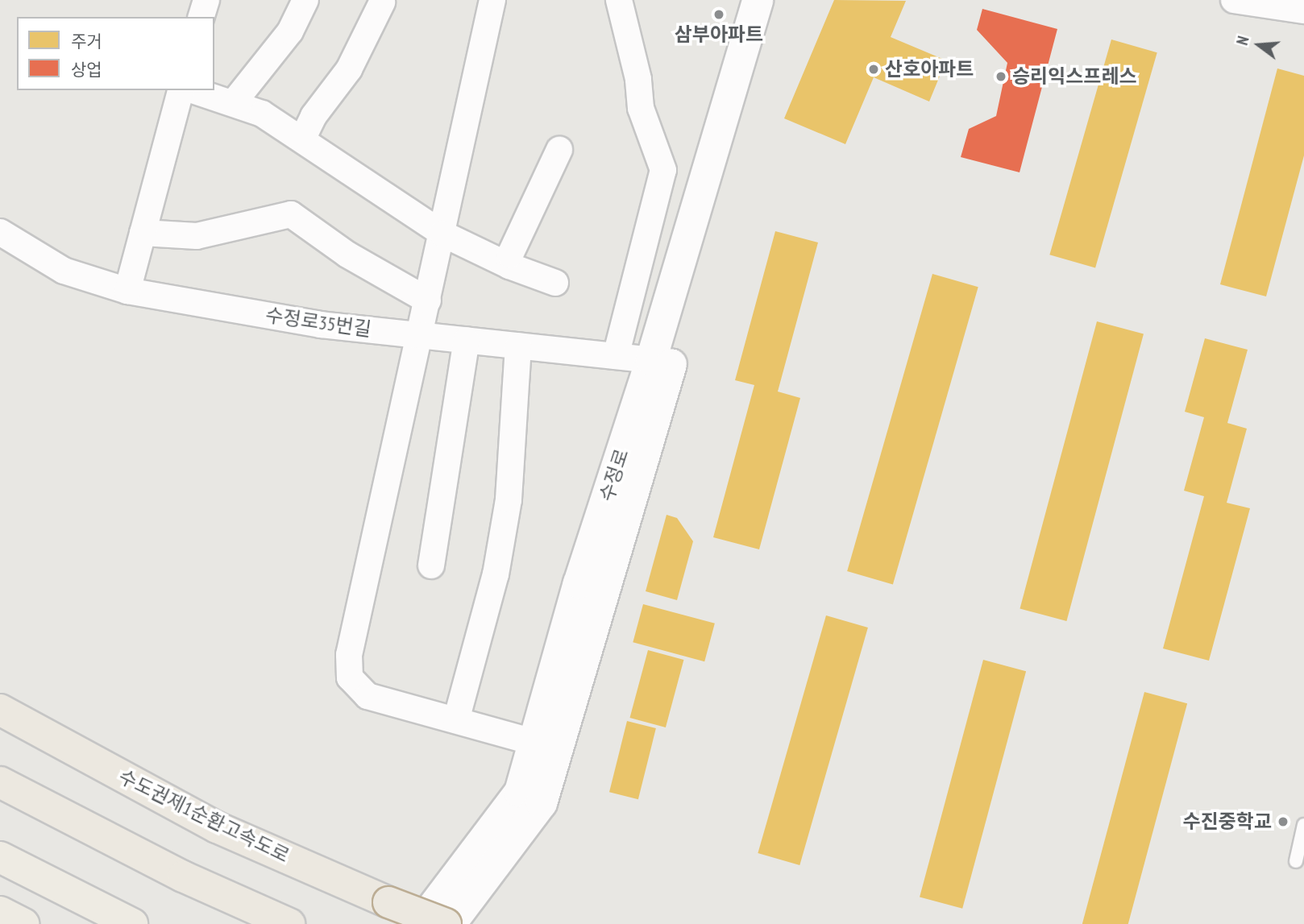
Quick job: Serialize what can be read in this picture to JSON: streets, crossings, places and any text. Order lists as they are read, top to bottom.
{
  "streets": {
    "highway": ["수도권제1순환고속도로"],
    "main road": ["수정로"],
    "street": ["수정로35번길"]
  },
  "crossings": [
    ["수정로35번길", "수정로"]
  ],
  "places": [
    "삼부아파트",
    "산호아파트",
    "승리익스프레스",
    "수진중학교"
  ],
  "legend": ["주거", "상업"],
  "north": "left"
}
